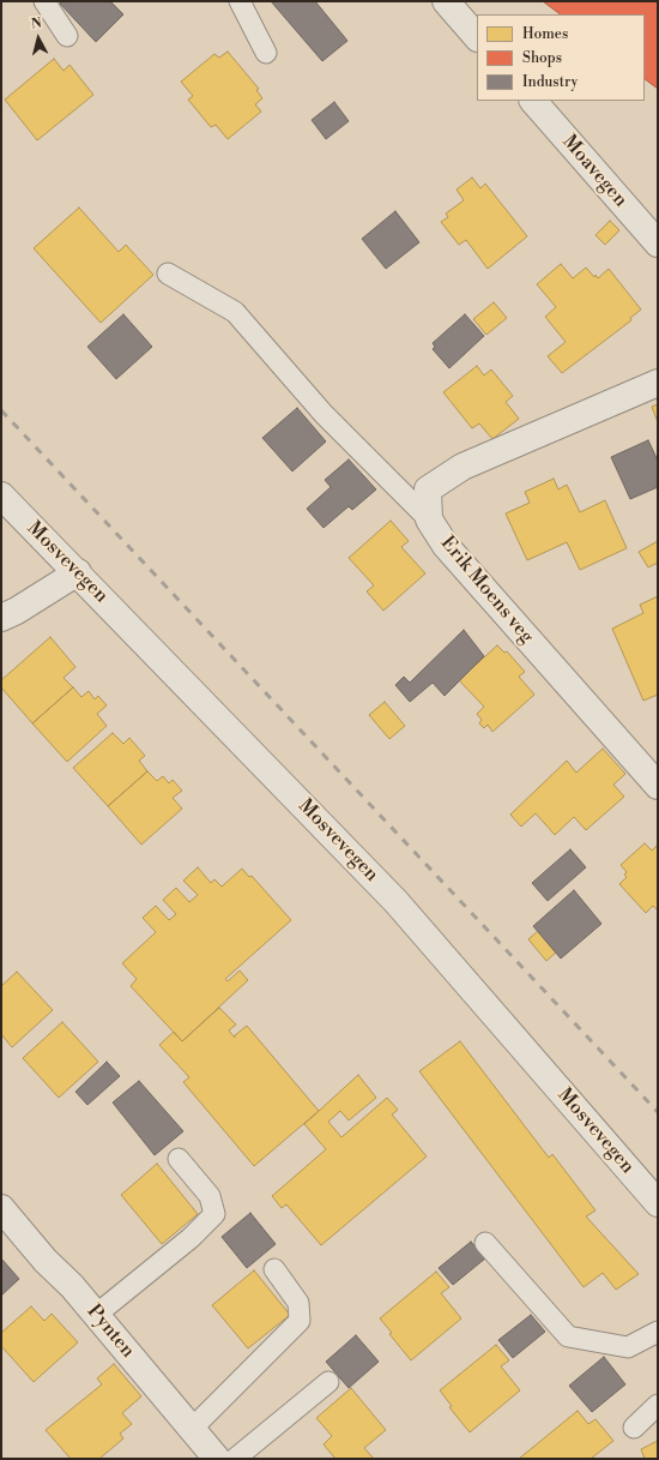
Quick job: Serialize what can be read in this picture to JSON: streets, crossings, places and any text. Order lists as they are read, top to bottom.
{
  "streets": {
    "street": [
      "Moavegen",
      "Mosvevegen",
      "Erik Moens veg",
      "Pynten"
    ]
  },
  "legend": ["Homes", "Shops", "Industry"],
  "north": "top"
}
